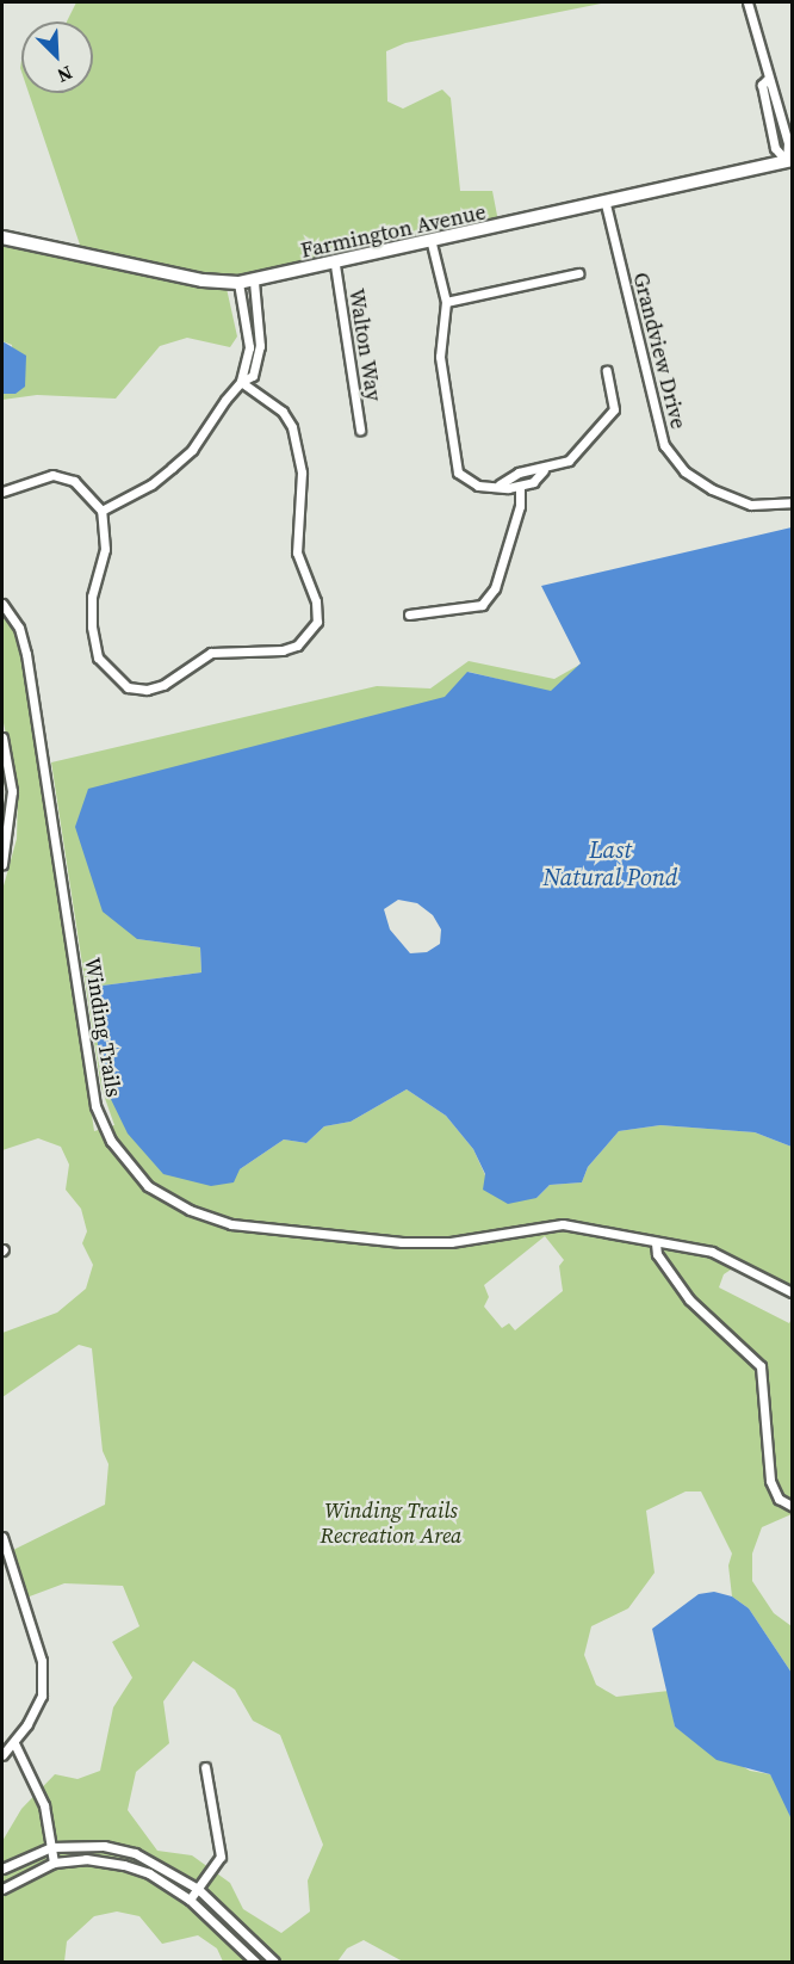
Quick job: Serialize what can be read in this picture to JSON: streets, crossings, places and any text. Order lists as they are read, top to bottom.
{
  "streets": {
    "main road": ["Farmington Avenue"],
    "street": ["Walton Way", "Grandview Drive", "Winding Trails"]
  },
  "crossings": [
    ["Farmington Avenue", "Walton Way"],
    ["Farmington Avenue", "Grandview Drive"]
  ],
  "water": ["Last Natural Pond"],
  "parks": ["Winding Trails Recreation Area"],
  "north": "bottom right"
}
